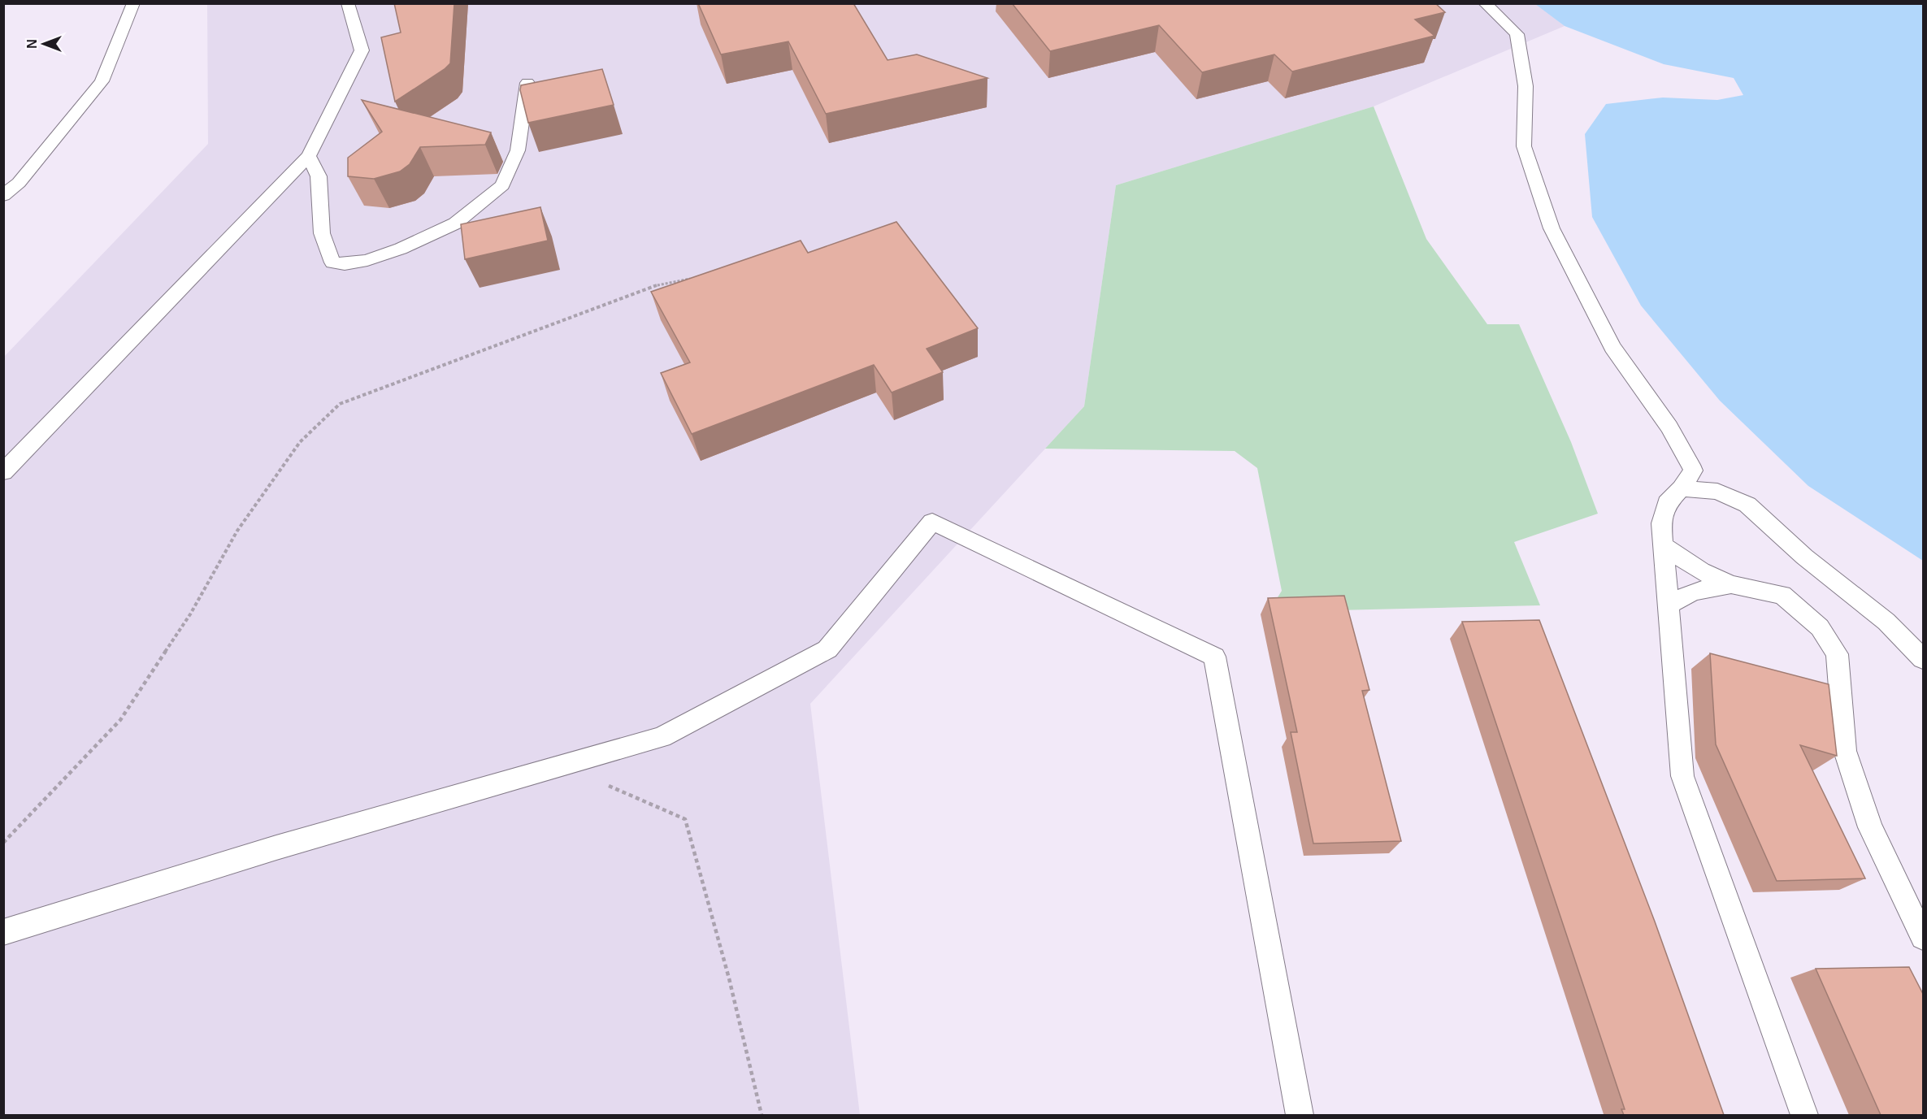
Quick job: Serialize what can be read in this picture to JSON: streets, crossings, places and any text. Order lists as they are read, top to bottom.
{
  "north": "left"
}
